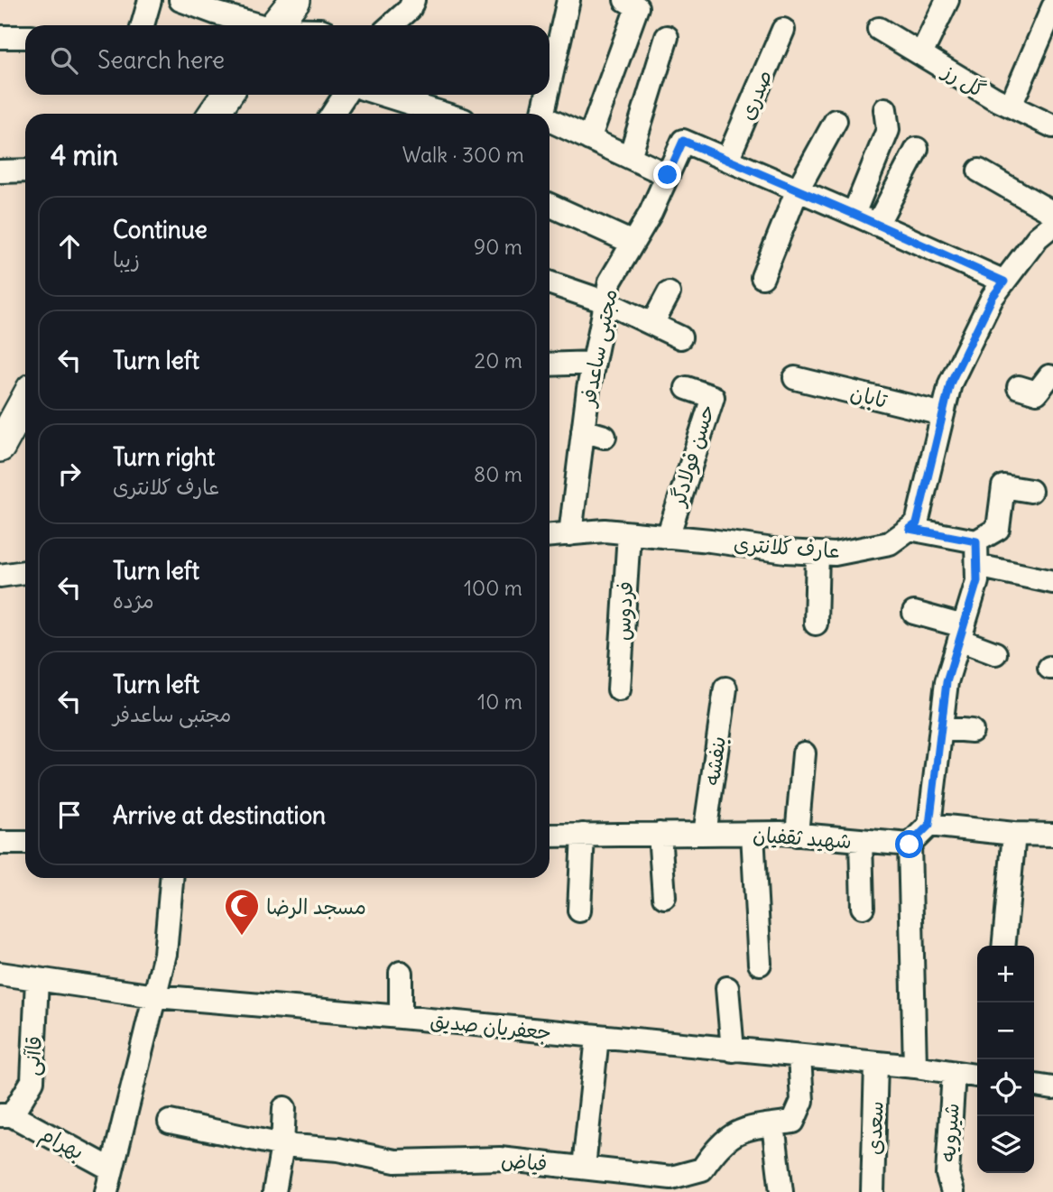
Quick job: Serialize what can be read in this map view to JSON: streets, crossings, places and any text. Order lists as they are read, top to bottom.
{
  "streets": {
    "street": [
      "گل رز",
      "صدری",
      "مجتبی ساعدفر",
      "تابان",
      "حسن فولادگر",
      "عارف کلانتری",
      "فردوس",
      "بنفشه",
      "شهید ثقفیان",
      "جعفریان صدیق",
      "قاآنی",
      "سعدی",
      "شیرویه",
      "بهرام",
      "فیاض"
    ]
  },
  "crossings": [
    ["صدری", "مجتبی ساعدفر"],
    ["مجتبی ساعدفر", "عارف کلانتری"],
    ["حسن فولادگر", "عارف کلانتری"],
    ["عارف کلانتری", "فردوس"],
    ["بنفشه", "شهید ثقفیان"],
    ["جعفریان صدیق", "قاآنی"],
    ["جعفریان صدیق", "سعدی"],
    ["جعفریان صدیق", "شیرویه"],
    ["جعفریان صدیق", "فیاض"],
    ["قاآنی", "بهرام"]
  ],
  "places": {
    "mosque": ["مسجد الرضا"]
  },
  "page": {
    "search": "Search here",
    "heading": ["4 min", "Walk · 300 m"],
    "list": [
      ["Continue", "زیبا", "90 m"],
      ["Turn left", "20 m"],
      ["Turn right", "عارف کلانتری", "80 m"],
      ["Turn left", "مژده", "100 m"],
      ["Turn left", "مجتبی ساعدفر", "10 m"],
      "Arrive at destination"
    ],
    "map_buttons": ["+", "−"]
  }
}
